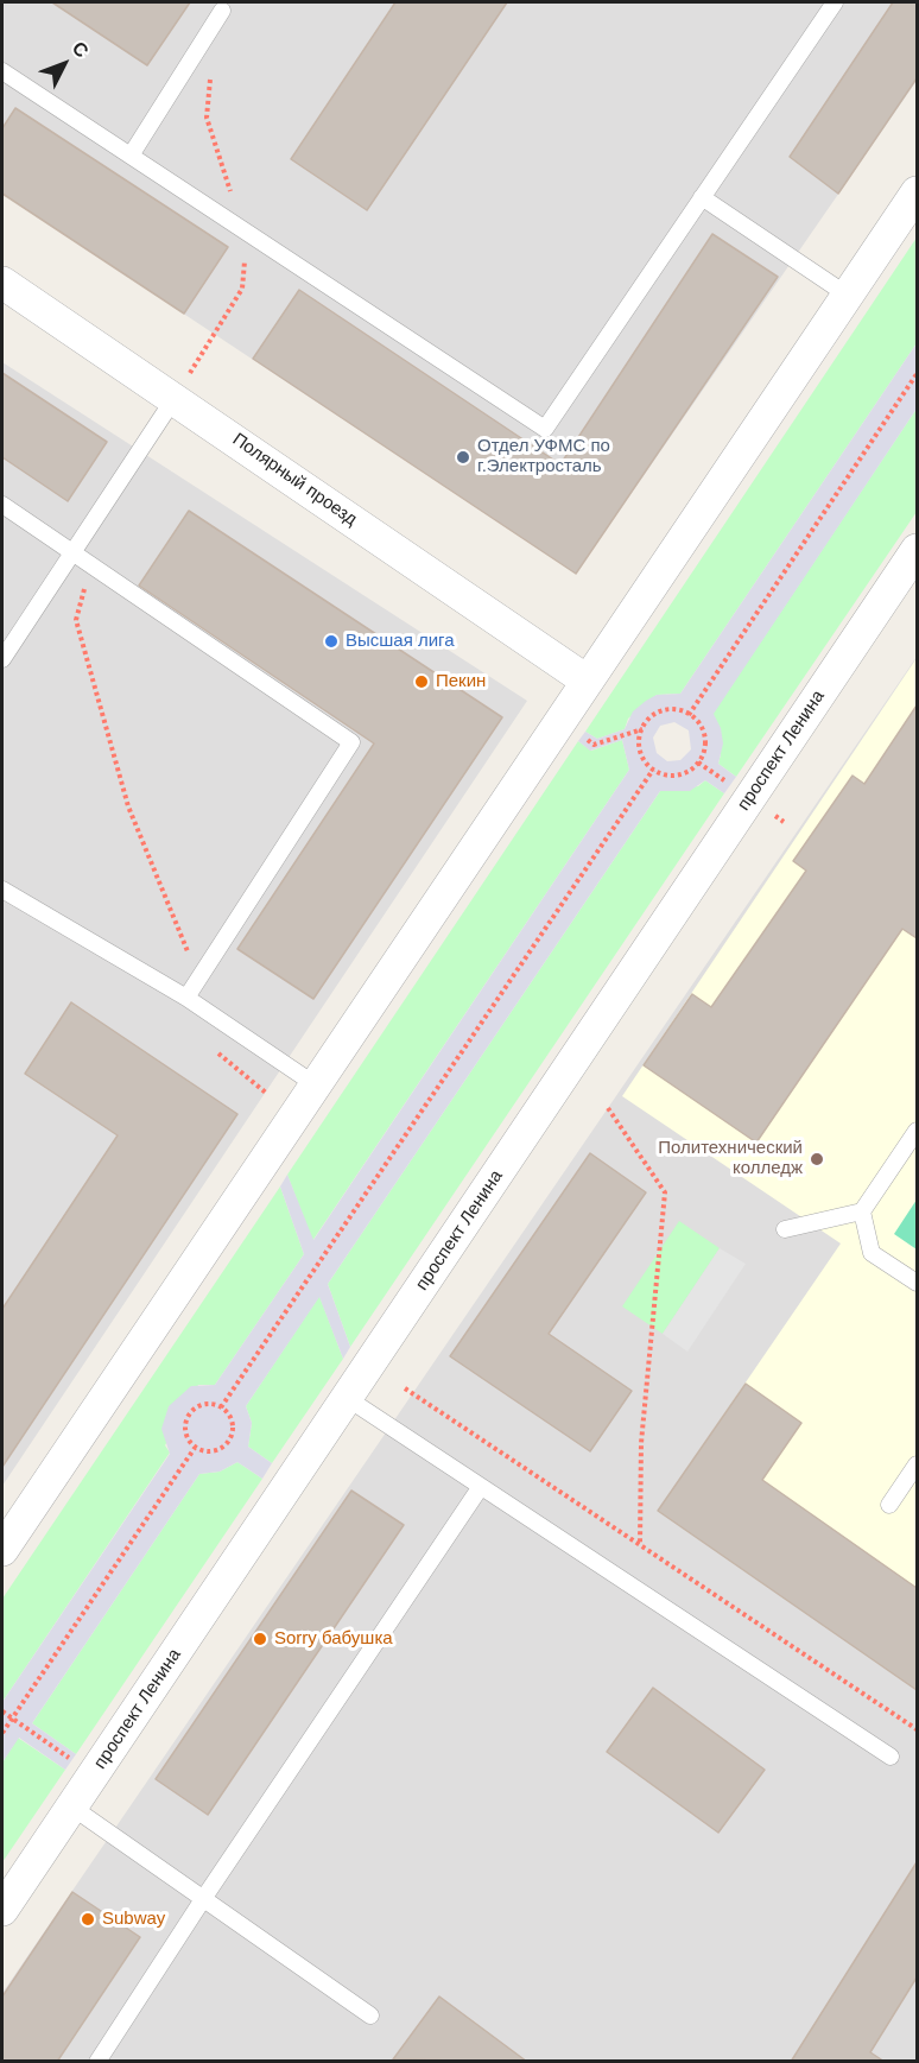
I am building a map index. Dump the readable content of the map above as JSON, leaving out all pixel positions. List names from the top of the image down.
{
  "streets": {
    "street": ["Полярный проезд", "проспект Ленина"]
  },
  "places": [
    "Отдел УФМС по г.Электросталь",
    "Высшая лига",
    "Пекин",
    "Политехнический колледж",
    "Sorry бабушка",
    "Subway"
  ],
  "north": "top right"
}
